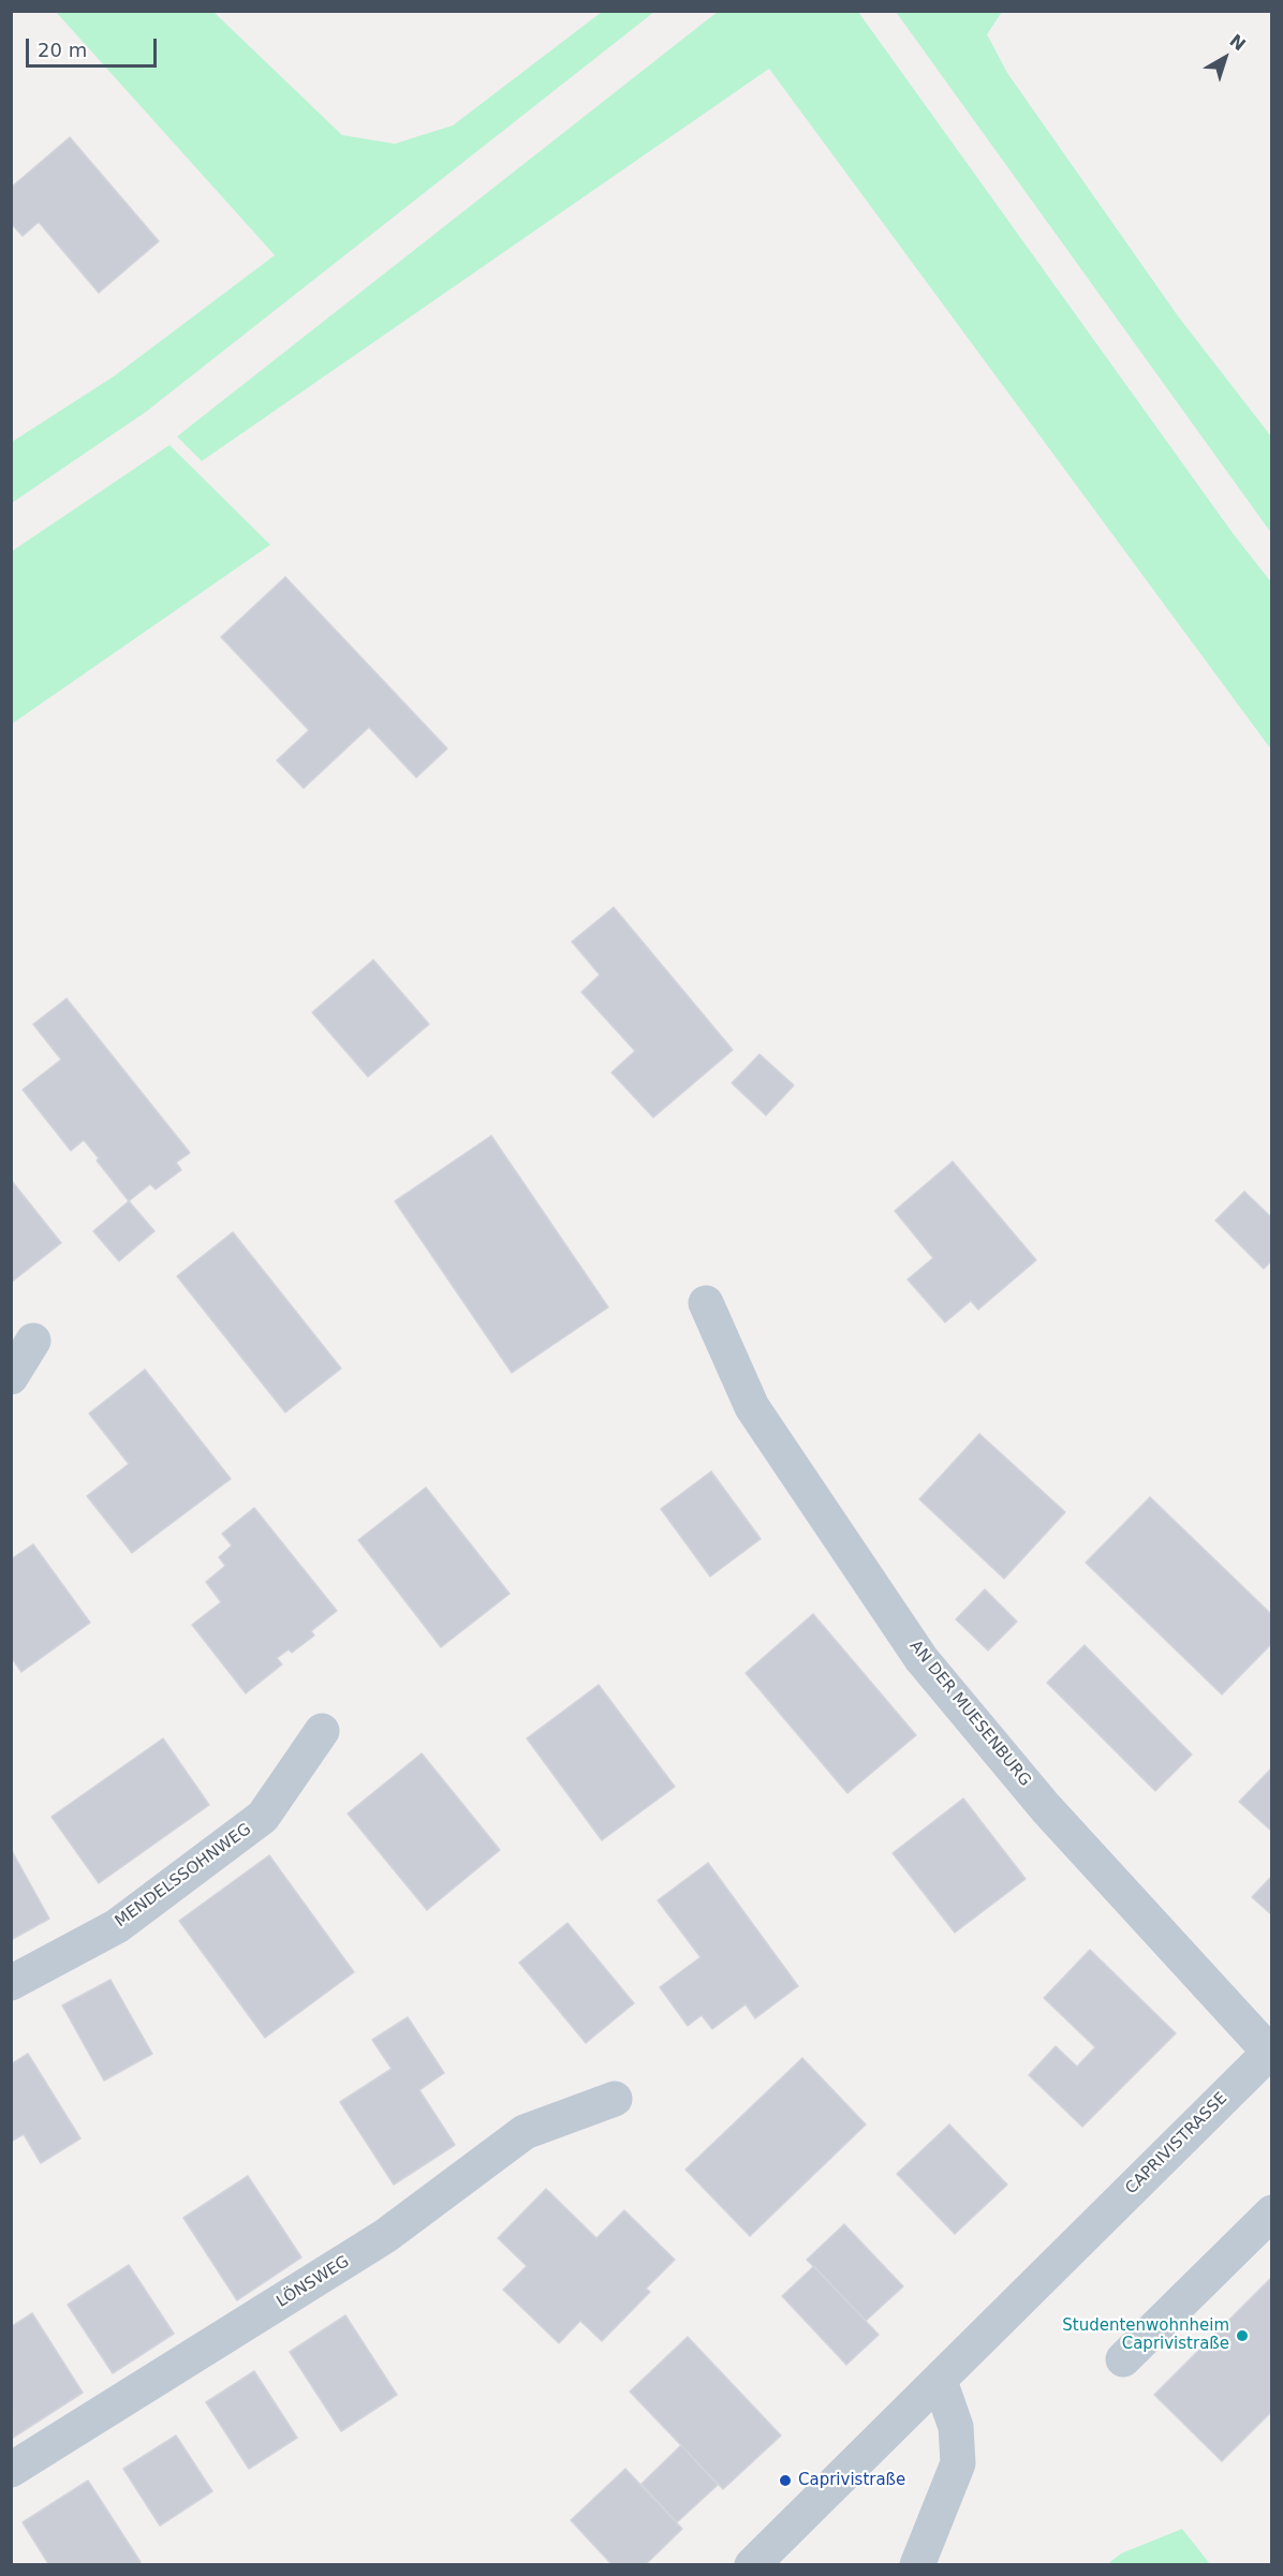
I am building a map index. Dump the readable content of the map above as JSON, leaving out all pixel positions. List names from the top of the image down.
{
  "streets": {
    "street": [
      "AN DER MUESENBURG",
      "MENDELSSOHNWEG",
      "CAPRIVISTRASSE",
      "LÖNSWEG"
    ]
  },
  "crossings": [
    ["AN DER MUESENBURG", "CAPRIVISTRASSE"]
  ],
  "places": ["Studentenwohnheim Caprivistraße", "Caprivistraße"],
  "scale_bar": "20 m",
  "north": "top right"
}
